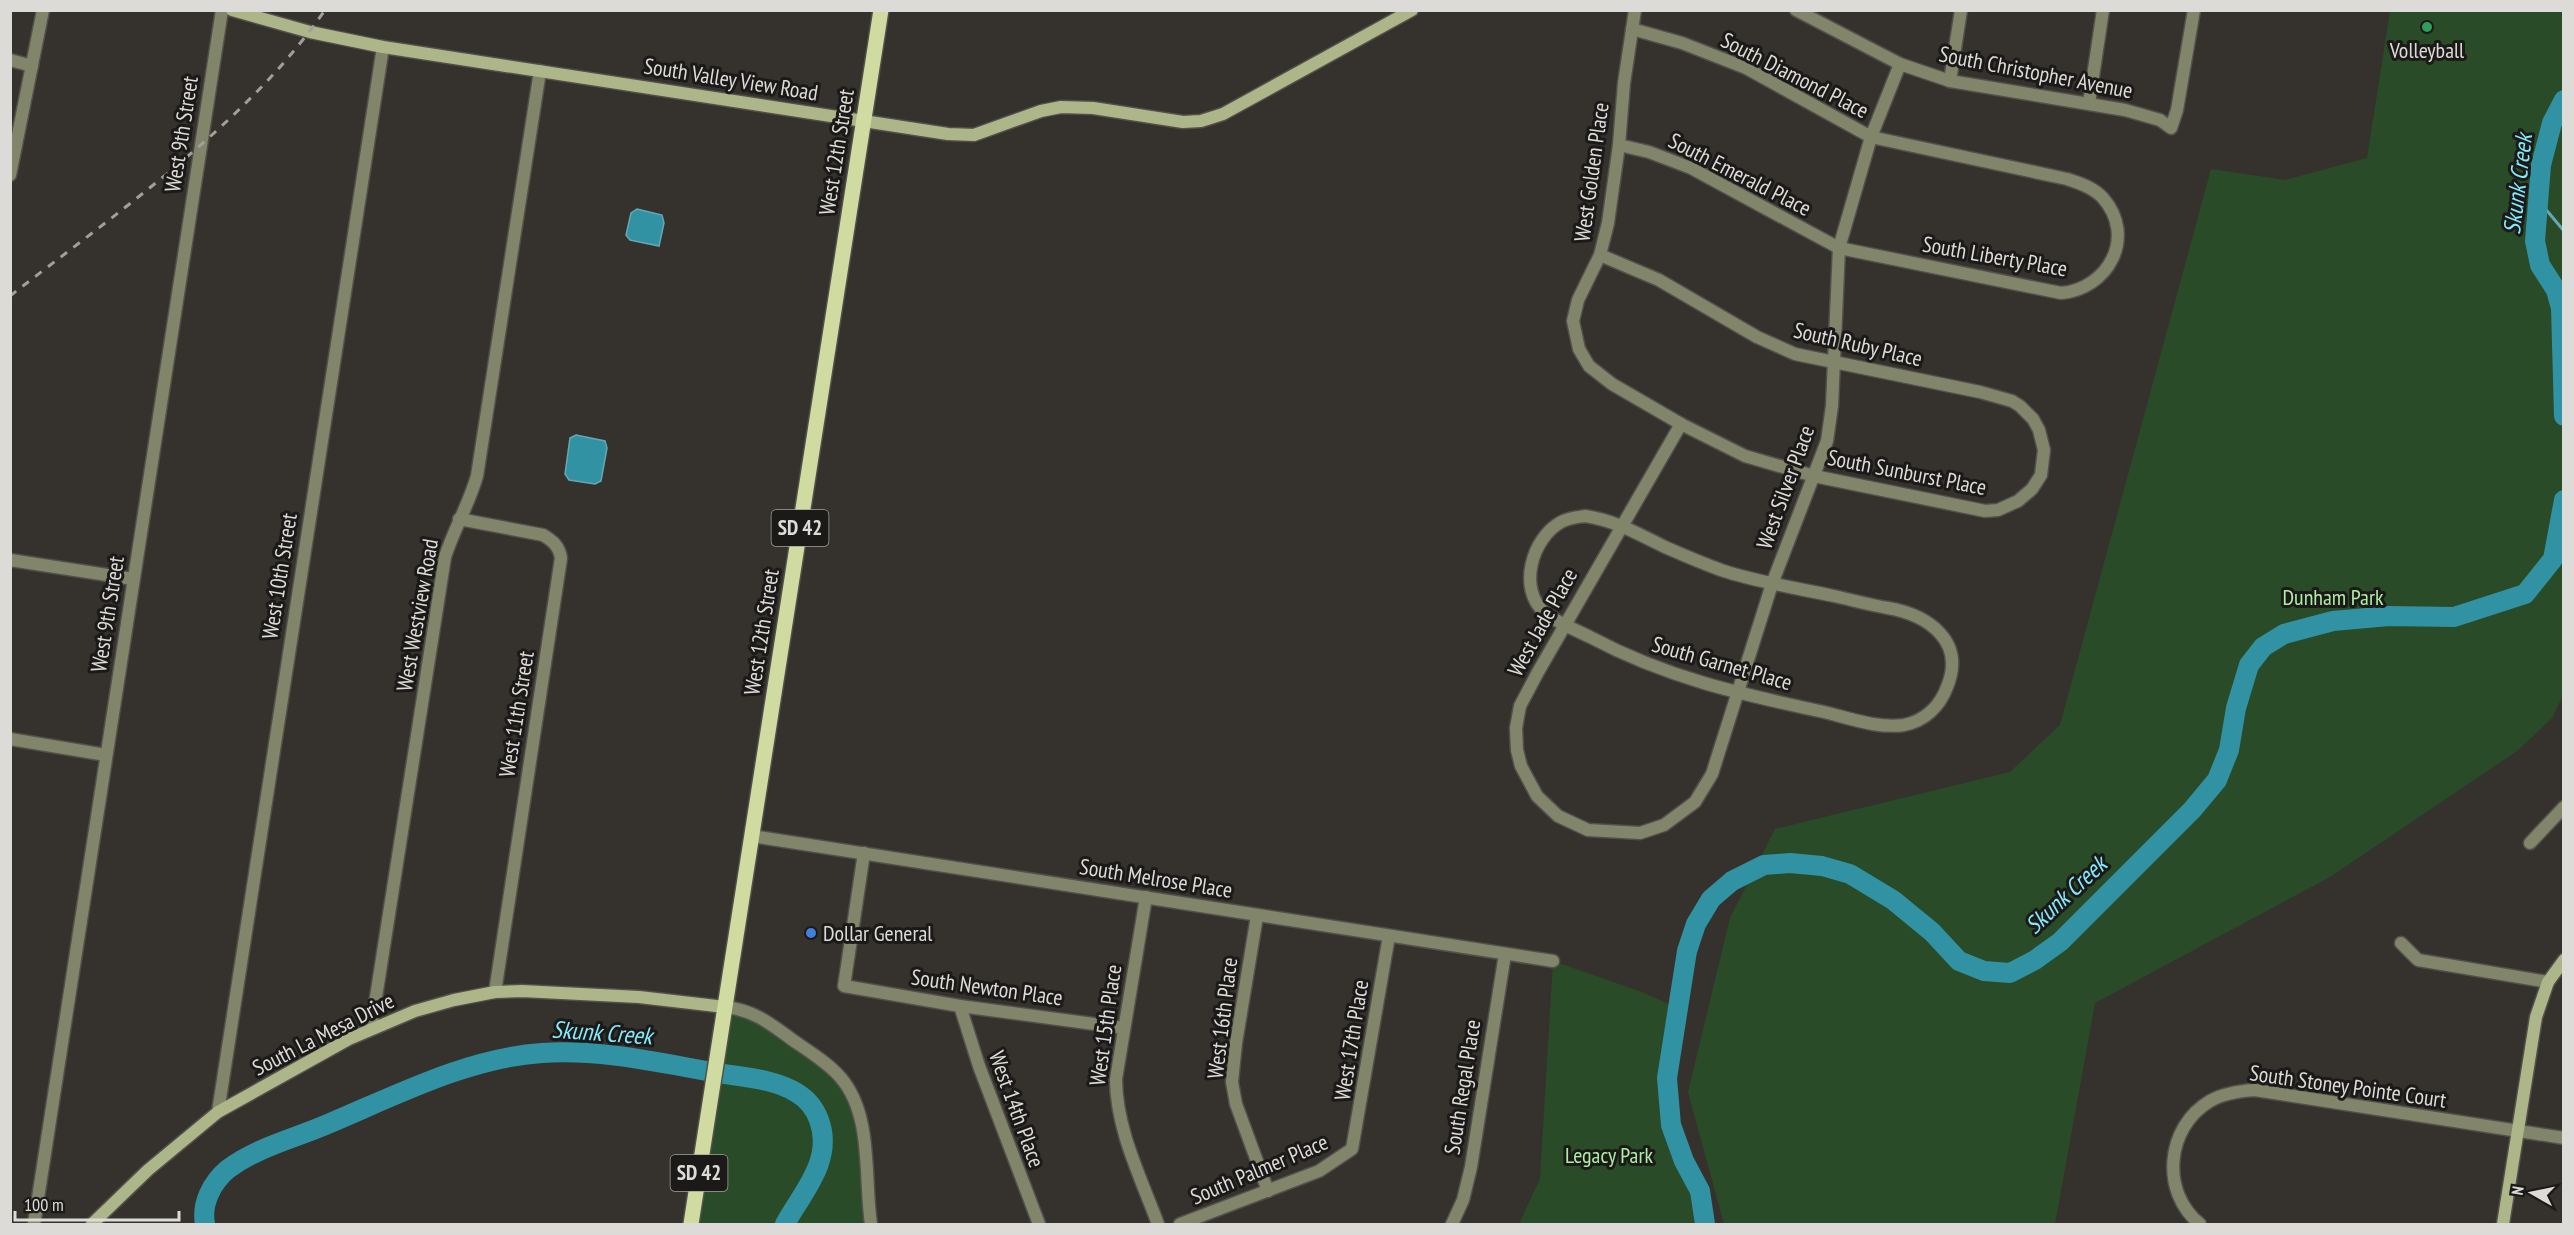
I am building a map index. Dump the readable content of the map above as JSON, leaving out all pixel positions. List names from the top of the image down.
{
  "streets": {
    "main road": ["West 12th Street", "SD 42"],
    "street": [
      "South Christopher Avenue",
      "South Diamond Place",
      "South Valley View Road",
      "West 9th Street",
      "West Golden Place",
      "South Emerald Place",
      "South Liberty Place",
      "South Ruby Place",
      "South Sunburst Place",
      "West Silver Place",
      "West 10th Street",
      "West Westview Road",
      "West Jade Place",
      "South Garnet Place",
      "West 11th Street",
      "South Melrose Place",
      "South Newton Place",
      "West 16th Place",
      "West 15th Place",
      "South La Mesa Drive",
      "West 17th Place",
      "South Stoney Pointe Court",
      "South Regal Place",
      "West 14th Place",
      "South Palmer Place"
    ]
  },
  "crossings": [
    ["South Christopher Avenue", "West Silver Place"],
    ["South Diamond Place", "West Golden Place"],
    ["South Diamond Place", "South Liberty Place"],
    ["South Diamond Place", "West Silver Place"],
    ["South Valley View Road", "West 12th Street"],
    ["South Valley View Road", "West 10th Street"],
    ["South Valley View Road", "West Westview Road"],
    ["West 12th Street", "South Melrose Place"],
    ["West 12th Street", "South La Mesa Drive"],
    ["West Golden Place", "South Emerald Place"],
    ["West Golden Place", "South Ruby Place"],
    ["West Golden Place", "South Sunburst Place"],
    ["South Emerald Place", "South Liberty Place"],
    ["South Emerald Place", "West Silver Place"],
    ["South Liberty Place", "West Silver Place"],
    ["South Ruby Place", "South Sunburst Place"],
    ["South Ruby Place", "West Silver Place"],
    ["South Sunburst Place", "West Silver Place"],
    ["South Sunburst Place", "West Jade Place"],
    ["West Silver Place", "West Jade Place"],
    ["West Silver Place", "South Garnet Place"],
    ["West 10th Street", "South La Mesa Drive"],
    ["West Westview Road", "West 11th Street"],
    ["West Westview Road", "South La Mesa Drive"],
    ["West Jade Place", "South Garnet Place"],
    ["West 11th Street", "South La Mesa Drive"],
    ["South Melrose Place", "South Newton Place"],
    ["South Melrose Place", "West 16th Place"],
    ["South Melrose Place", "West 15th Place"],
    ["South Melrose Place", "West 17th Place"],
    ["South Melrose Place", "South Regal Place"],
    ["South Newton Place", "West 15th Place"],
    ["South Newton Place", "West 14th Place"],
    ["West 16th Place", "South Palmer Place"],
    ["West 17th Place", "South Palmer Place"]
  ],
  "water": ["Skunk Creek"],
  "parks": ["Dunham Park", "Legacy Park"],
  "places": ["Volleyball", "Dollar General"],
  "scale_bar": "100 m",
  "north": "left"
}
